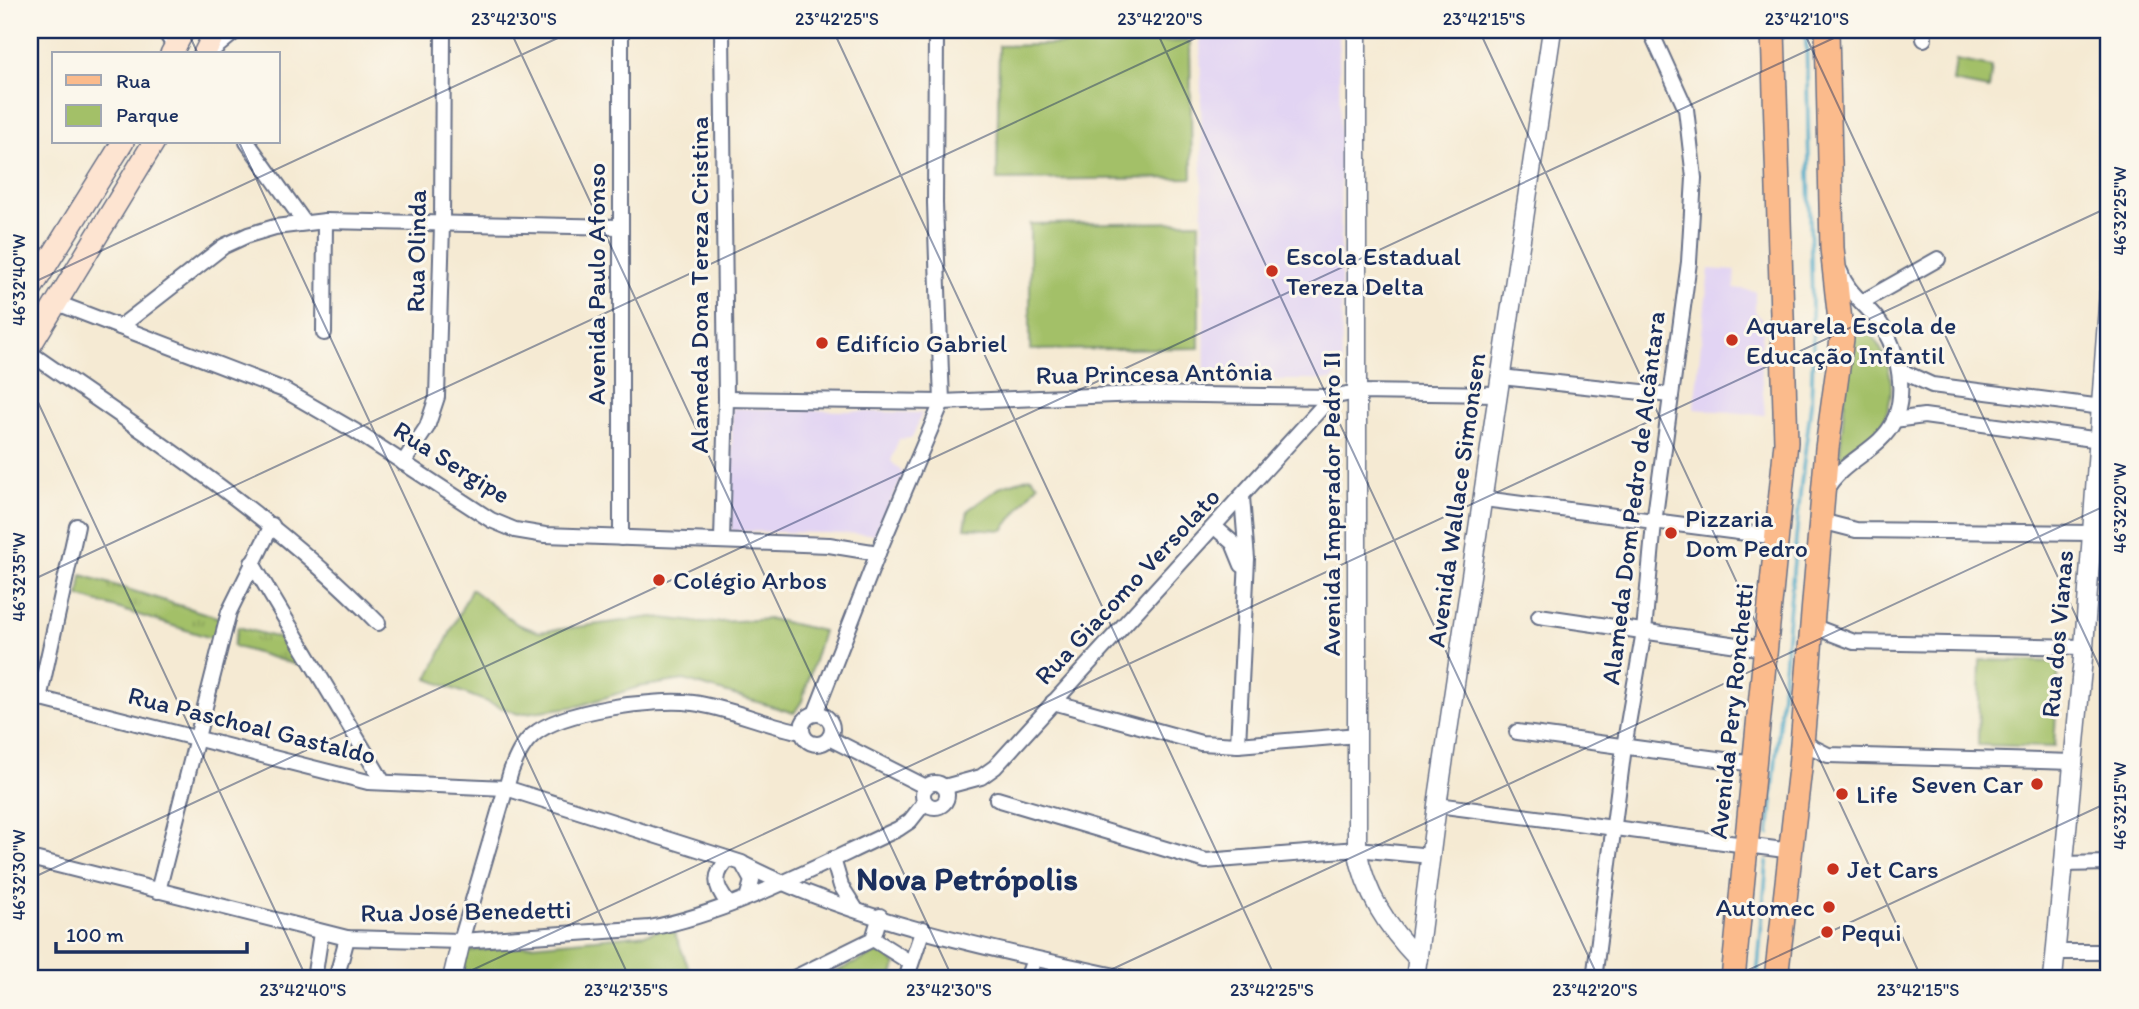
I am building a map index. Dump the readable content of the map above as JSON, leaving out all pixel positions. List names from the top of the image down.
{
  "streets": {
    "main road": ["Avenida Pery Ronchetti"],
    "street": [
      "Rua Olinda",
      "Avenida Paulo Afonso",
      "Alameda Dona Tereza Cristina",
      "Rua Princesa Antônia",
      "Rua Sergipe",
      "Alameda Dom Pedro de Alcântara",
      "Avenida Wallace Simonsen",
      "Avenida Imperador Pedro II",
      "Rua Giacomo Versolato",
      "Rua dos Vianas",
      "Rua Paschoal Gastaldo",
      "Rua José Benedetti"
    ]
  },
  "crossings": [
    ["Rua Olinda", "Rua Sergipe"],
    ["Avenida Paulo Afonso", "Rua Sergipe"],
    ["Alameda Dona Tereza Cristina", "Rua Princesa Antônia"],
    ["Alameda Dona Tereza Cristina", "Rua Sergipe"],
    ["Rua Princesa Antônia", "Alameda Dom Pedro de Alcântara"],
    ["Rua Princesa Antônia", "Avenida Wallace Simonsen"],
    ["Rua Princesa Antônia", "Avenida Imperador Pedro II"],
    ["Rua Princesa Antônia", "Rua Giacomo Versolato"],
    ["Avenida Wallace Simonsen", "Avenida Imperador Pedro II"],
    ["Rua Paschoal Gastaldo", "Rua José Benedetti"]
  ],
  "districts": ["Nova Petrópolis"],
  "places": [
    "Escola Estadual Tereza Delta",
    "Aquarela Escola de Educação Infantil",
    "Edifício Gabriel",
    "Pizzaria Dom Pedro",
    "Colégio Arbos",
    "Seven Car",
    "Life",
    "Jet Cars",
    "Automec",
    "Pequi"
  ],
  "legend": ["Rua", "Parque"],
  "scale_bar": "100 m",
  "coordinates": [
    "23°42'30\"S",
    "23°42'25\"S",
    "23°42'20\"S",
    "23°42'15\"S",
    "23°42'10\"S",
    "46°32'25\"W",
    "46°32'40\"W",
    "46°32'20\"W",
    "46°32'35\"W",
    "46°32'15\"W",
    "46°32'30\"W",
    "23°42'40\"S",
    "23°42'35\"S"
  ]
}
